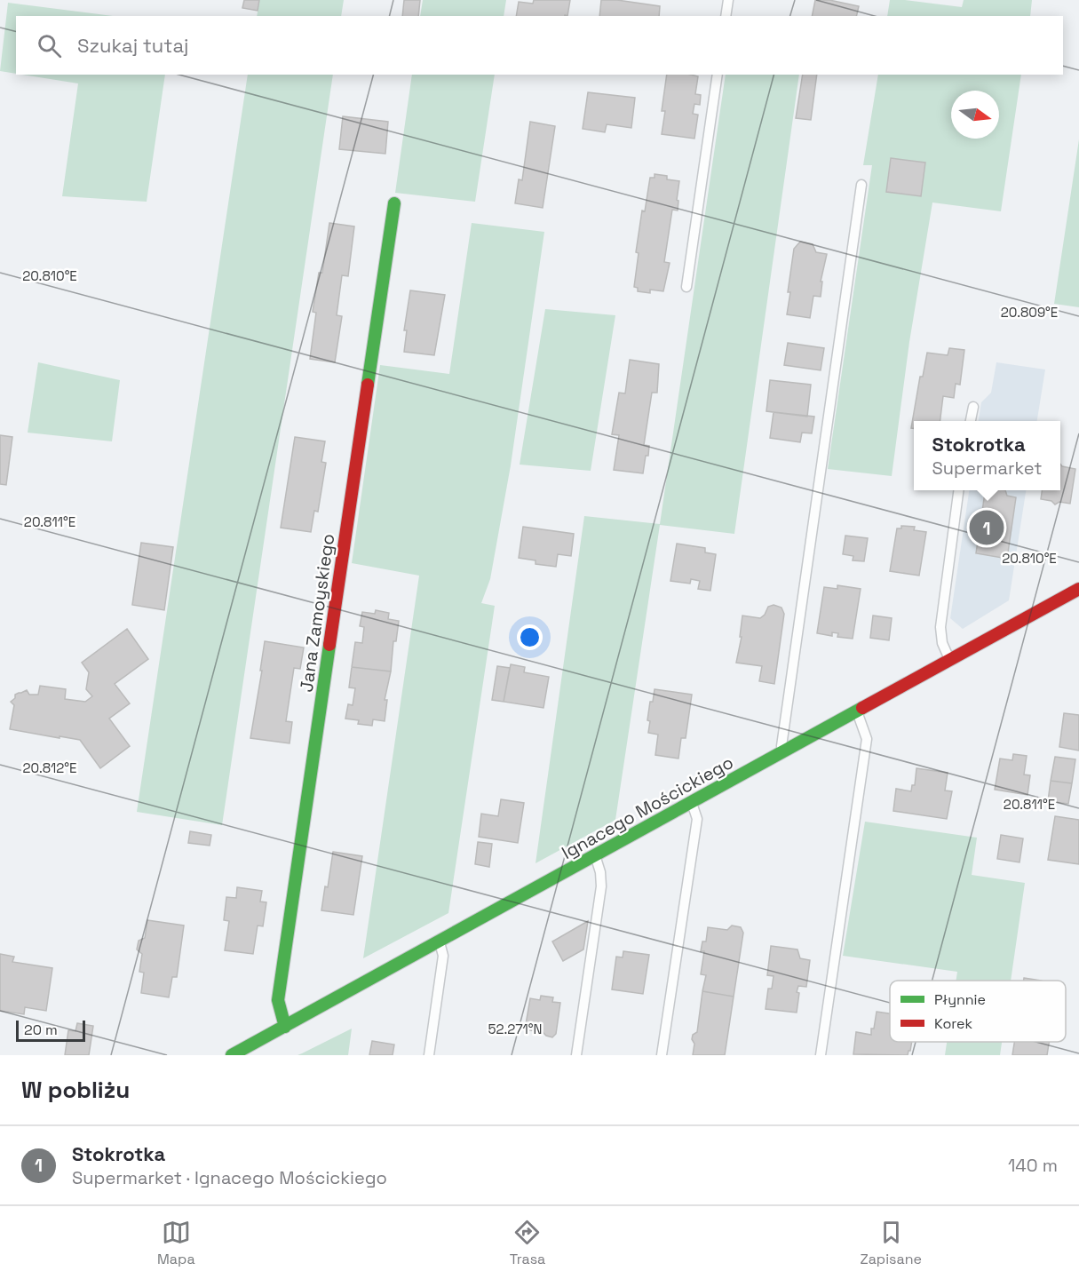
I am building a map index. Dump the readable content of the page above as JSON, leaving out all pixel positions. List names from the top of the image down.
{
  "streets": {
    "street": ["Jana Zamoyskiego", "Ignacego Mościckiego"]
  },
  "crossings": [
    ["Jana Zamoyskiego", "Ignacego Mościckiego"]
  ],
  "legend": ["Płynnie", "Korek"],
  "scale_bar": "20 m",
  "north": "right",
  "page": {
    "search": "Szukaj tutaj",
    "popup": ["Stokrotka", "Supermarket"],
    "pins": "1",
    "scale": "20 m",
    "heading": "W pobliżu",
    "list": [
      {
        "mark": "1",
        "name": "Stokrotka",
        "note": "Supermarket · Ignacego Mościckiego",
        "value": "140 m"
      }
    ],
    "nav": ["Mapa", "Trasa", "Zapisane"]
  },
  "coordinates": [
    "20.810°E",
    "20.809°E",
    "20.811°E",
    "20.812°E",
    "52.271°N"
  ]
}
